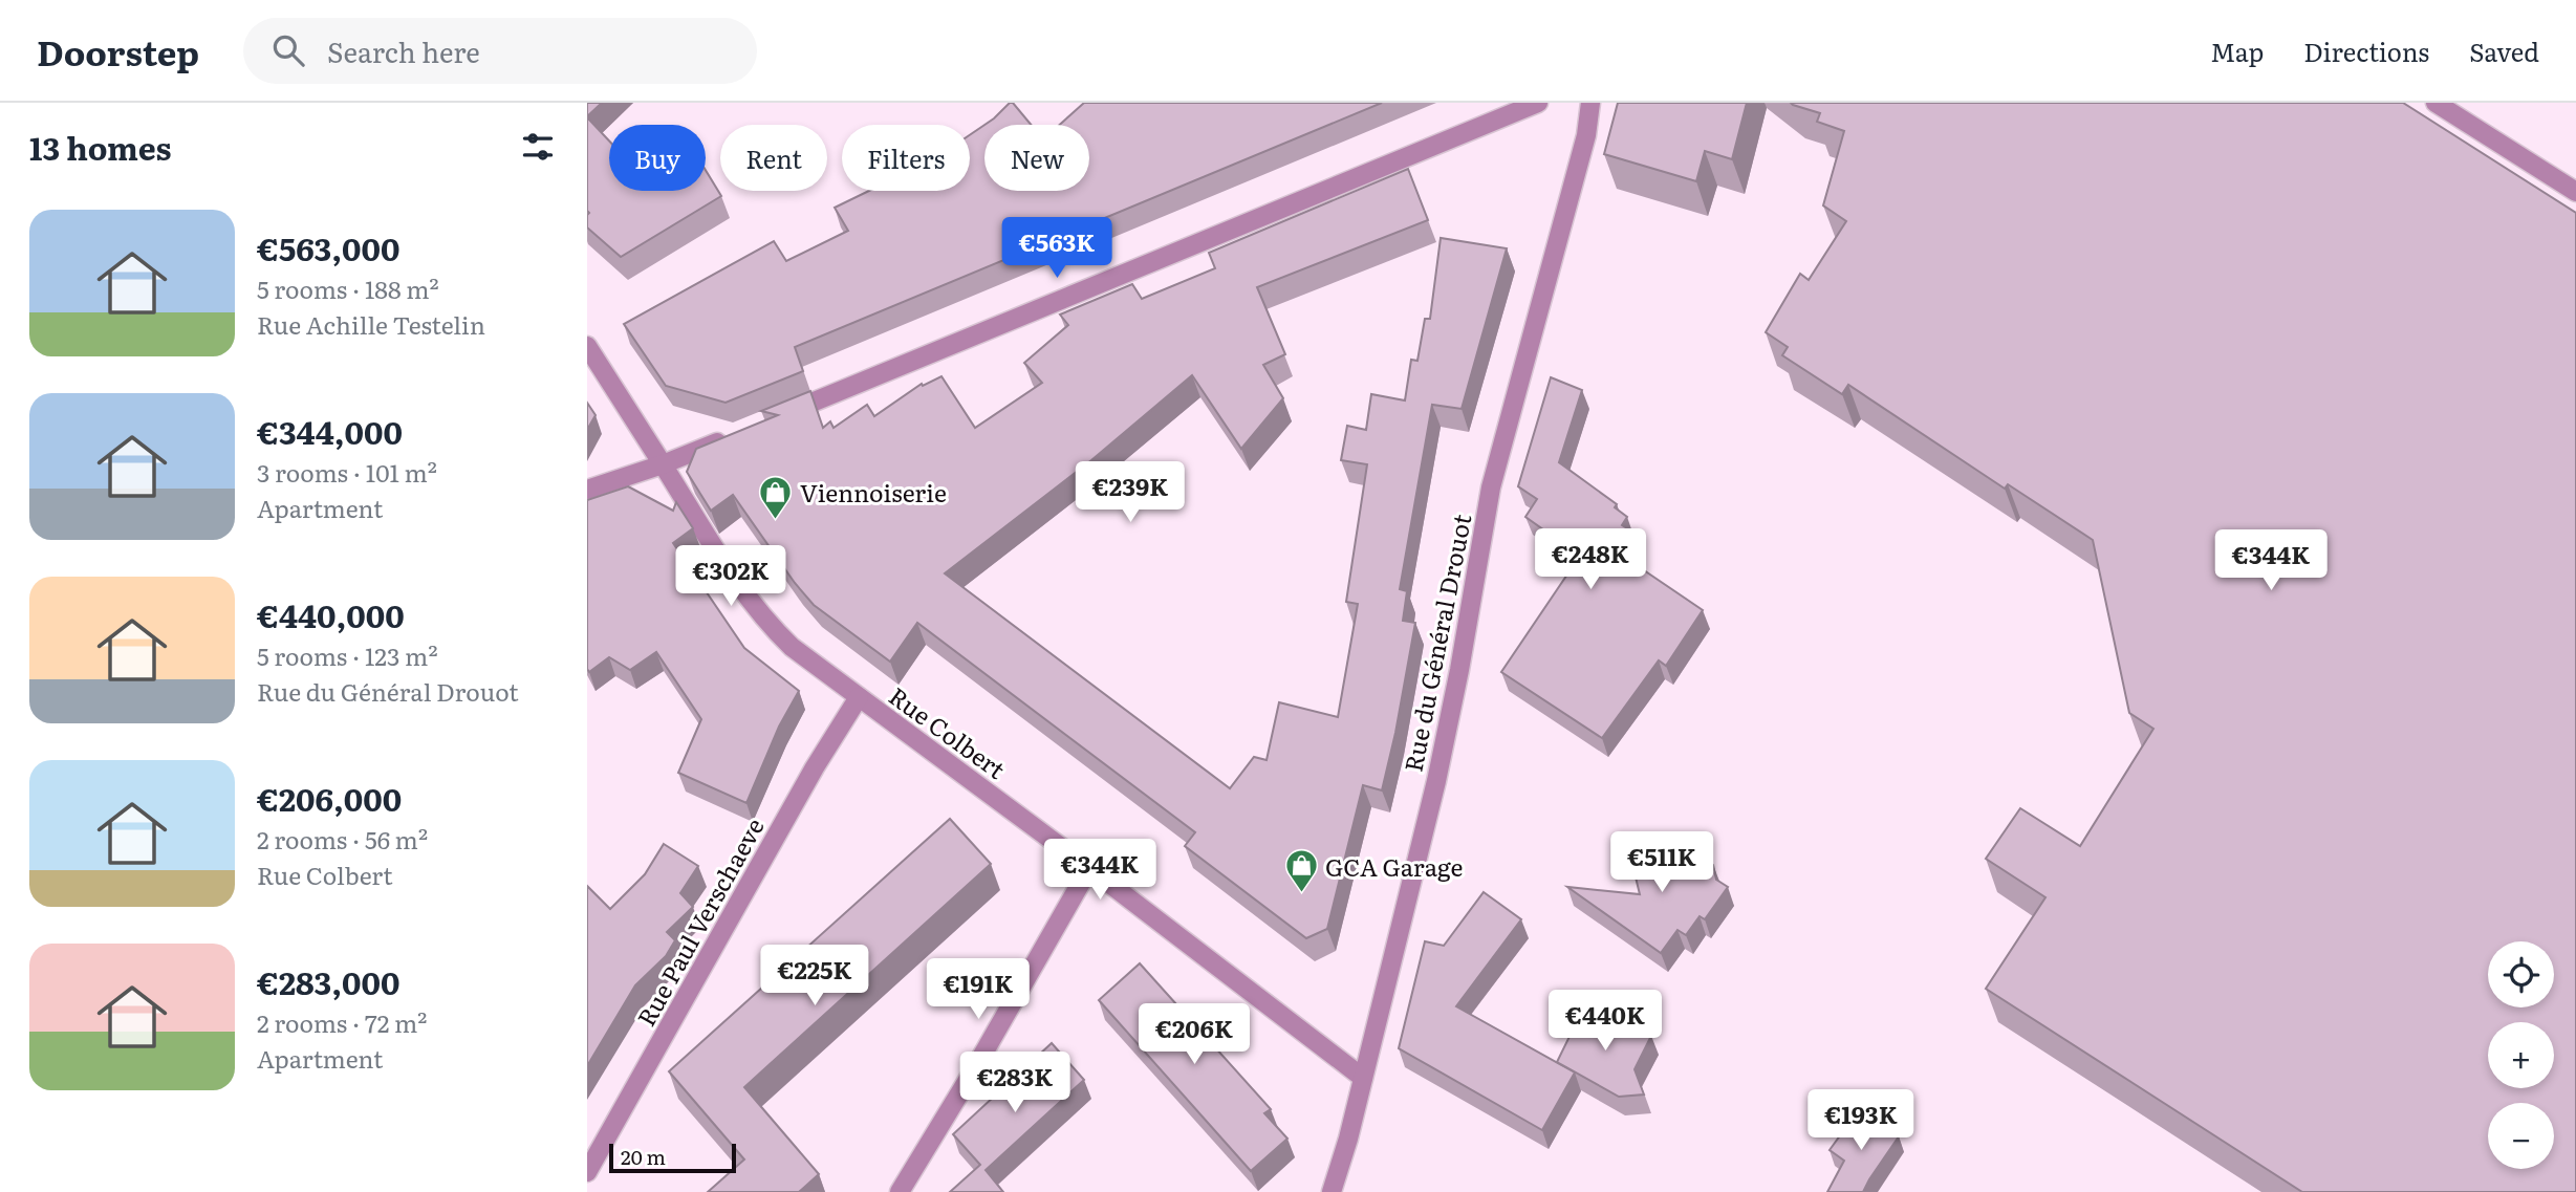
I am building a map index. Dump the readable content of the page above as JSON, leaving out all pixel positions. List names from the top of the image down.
{
  "streets": {
    "street": ["Rue du Général Drouot", "Rue Colbert", "Rue Paul Verschaeve"]
  },
  "crossings": [
    ["Rue du Général Drouot", "Rue Colbert"],
    ["Rue Colbert", "Rue Paul Verschaeve"]
  ],
  "places": {
    "shop": ["Viennoiserie", "GCA Garage"]
  },
  "scale_bar": "20 m",
  "page": {
    "header": "Doorstep",
    "search": "Search here",
    "nav": ["Map", "Directions", "Saved"],
    "heading": "13 homes",
    "chip": [
      "Buy",
      "Rent",
      "Filters",
      "New"
    ],
    "list": [
      {
        "name": "€563,000",
        "note": "5 rooms · 188 m² · Rue Achille Testelin"
      },
      {
        "name": "€344,000",
        "note": "3 rooms · 101 m² · Apartment"
      },
      {
        "name": "€440,000",
        "note": "5 rooms · 123 m² · Rue du Général Drouot"
      },
      {
        "name": "€206,000",
        "note": "2 rooms · 56 m² · Rue Colbert"
      },
      {
        "name": "€283,000",
        "note": "2 rooms · 72 m² · Apartment"
      }
    ],
    "price": [
      "€563K",
      "€239K",
      "€248K",
      "€344K",
      "€302K",
      "€511K",
      "€344K",
      "€225K",
      "€191K",
      "€440K",
      "€206K",
      "€283K",
      "€193K"
    ],
    "map_buttons": ["+", "−"],
    "scale": "20 m"
  }
}
